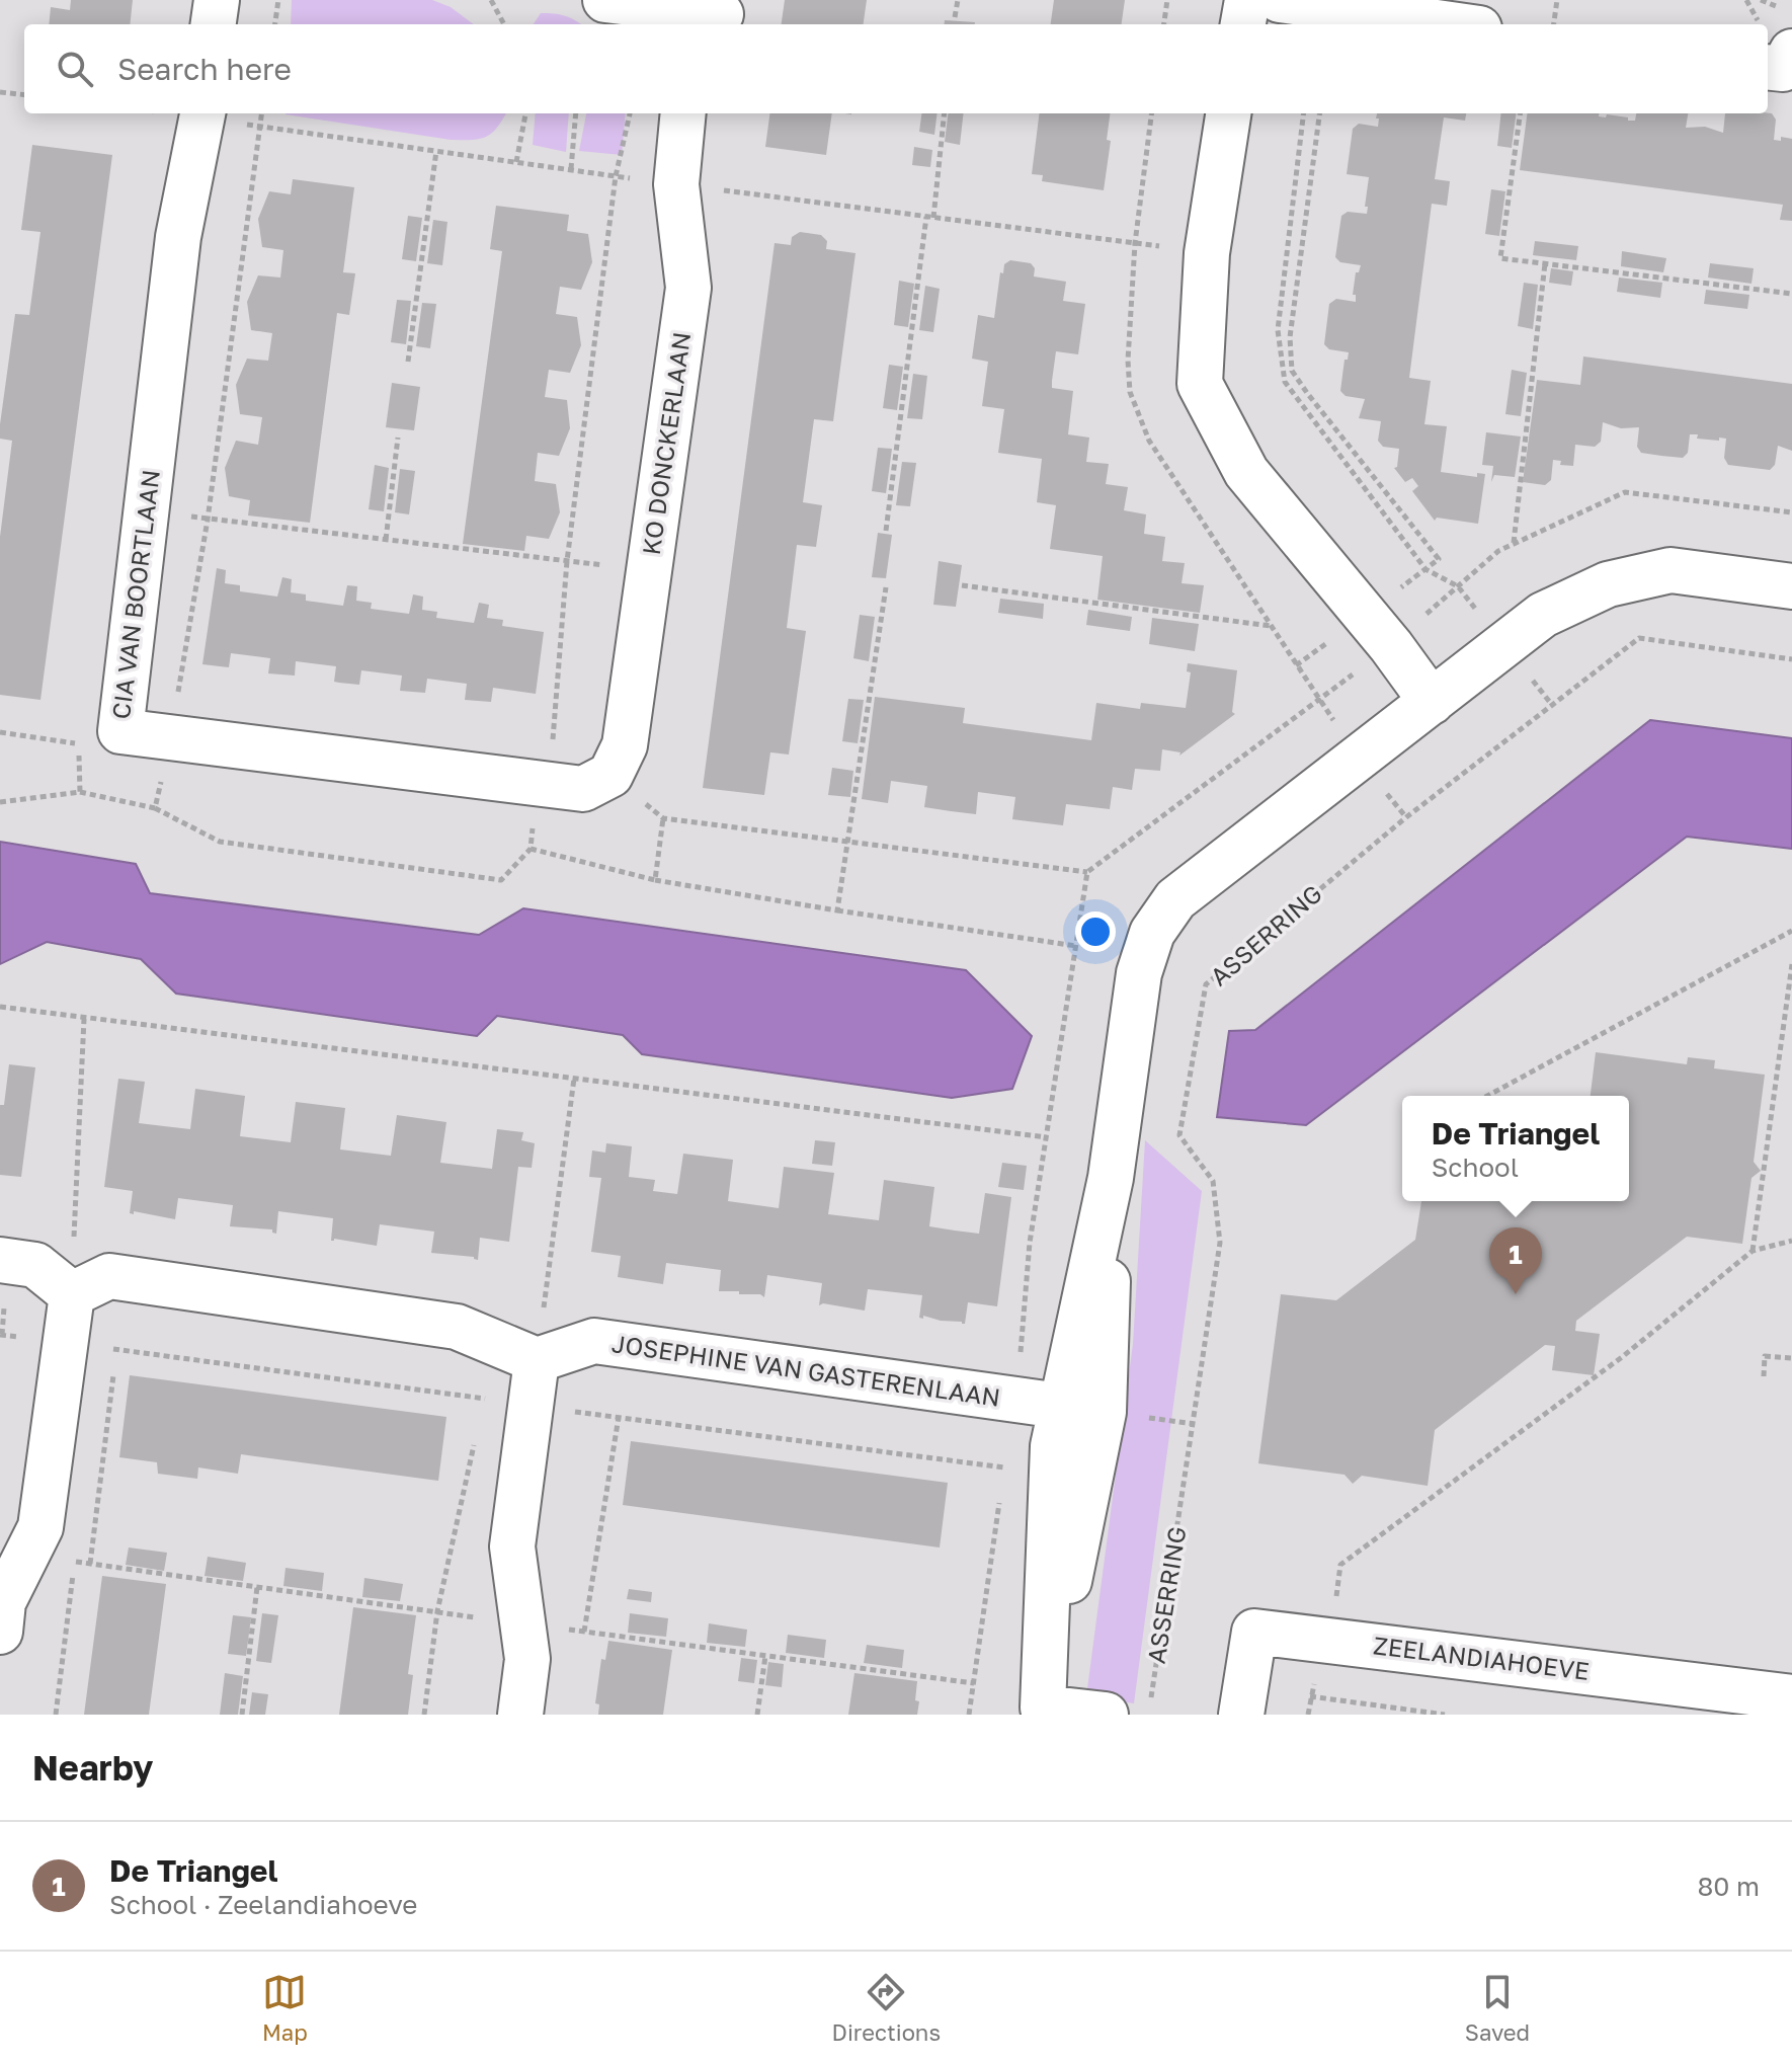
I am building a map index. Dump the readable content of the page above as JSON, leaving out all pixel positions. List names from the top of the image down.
{
  "streets": {
    "street": [
      "KO DONCKERLAAN",
      "CIA VAN BOORTLAAN",
      "JOSEPHINE VAN GASTERENLAAN",
      "ZEELANDIAHOEVE"
    ],
    "path": ["ASSERRING"]
  },
  "crossings": [
    ["KO DONCKERLAAN", "CIA VAN BOORTLAAN"]
  ],
  "page": {
    "search": "Search here",
    "popup": ["De Triangel", "School"],
    "pins": "1",
    "heading": "Nearby",
    "list": [
      {
        "mark": "1",
        "name": "De Triangel",
        "note": "School · Zeelandiahoeve",
        "value": "80 m"
      }
    ],
    "nav": ["Map", "Directions", "Saved"]
  }
}
